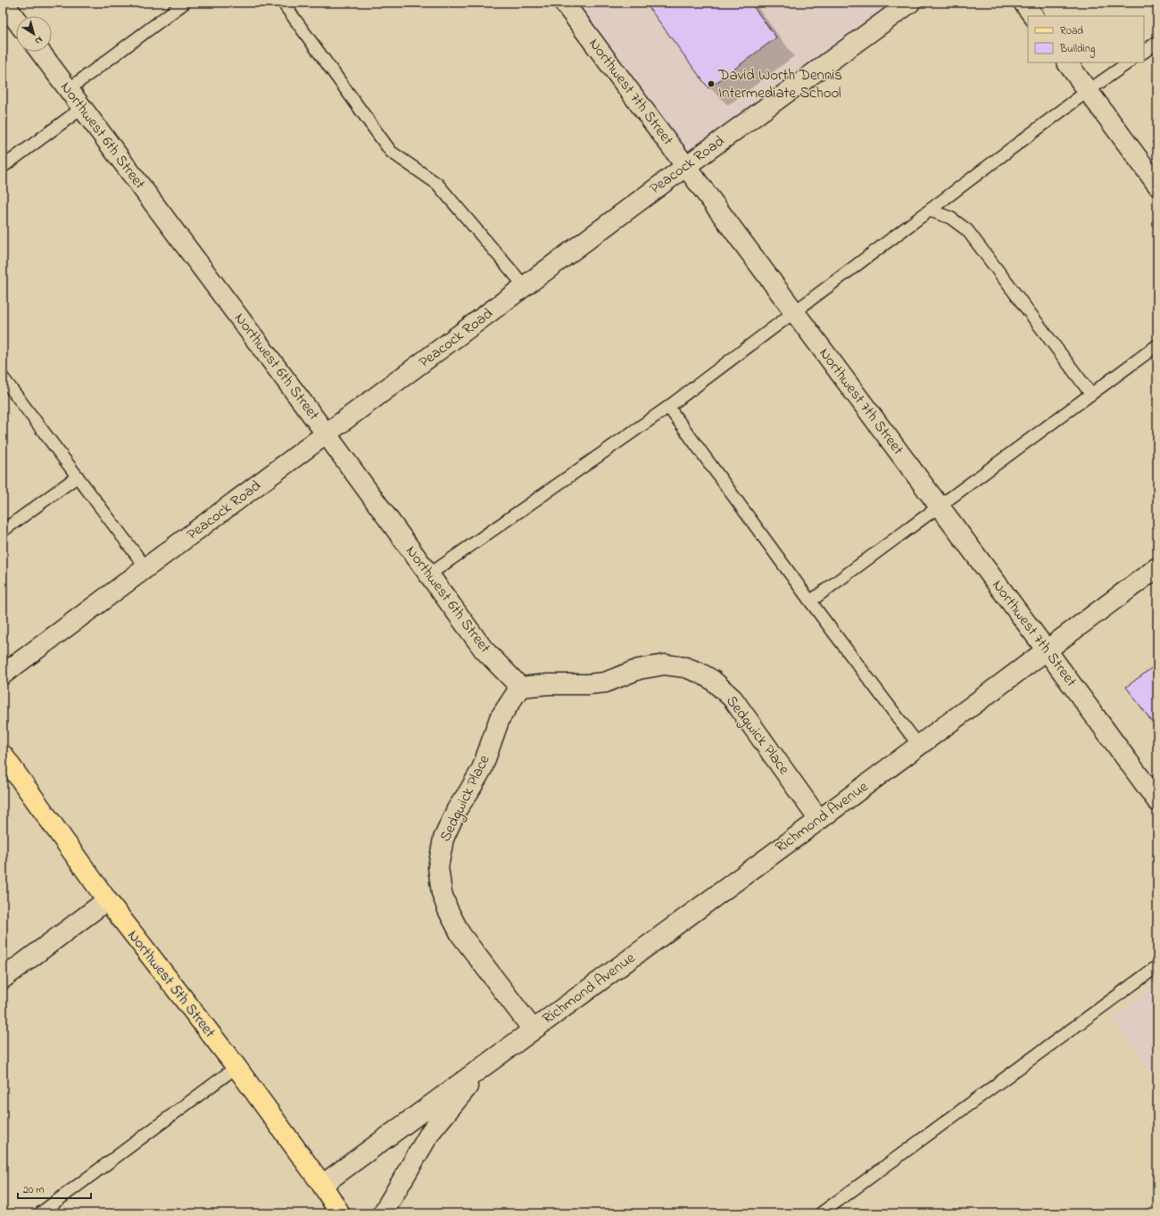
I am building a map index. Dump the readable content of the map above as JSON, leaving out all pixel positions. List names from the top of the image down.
{
  "streets": {
    "main road": ["Northwest 5th Street"],
    "street": [
      "Northwest 7th Street",
      "Northwest 6th Street",
      "Peacock Road",
      "Sedgwick Place",
      "Richmond Avenue"
    ]
  },
  "crossings": [
    ["Northwest 7th Street", "Peacock Road"],
    ["Northwest 7th Street", "Richmond Avenue"],
    ["Northwest 6th Street", "Peacock Road"],
    ["Northwest 6th Street", "Sedgwick Place"],
    ["Sedgwick Place", "Richmond Avenue"],
    ["Richmond Avenue", "Northwest 5th Street"]
  ],
  "places": ["David Worth Dennis Intermediate School"],
  "legend": ["Road", "Building"],
  "scale_bar": "20 m",
  "north": "bottom right"
}
